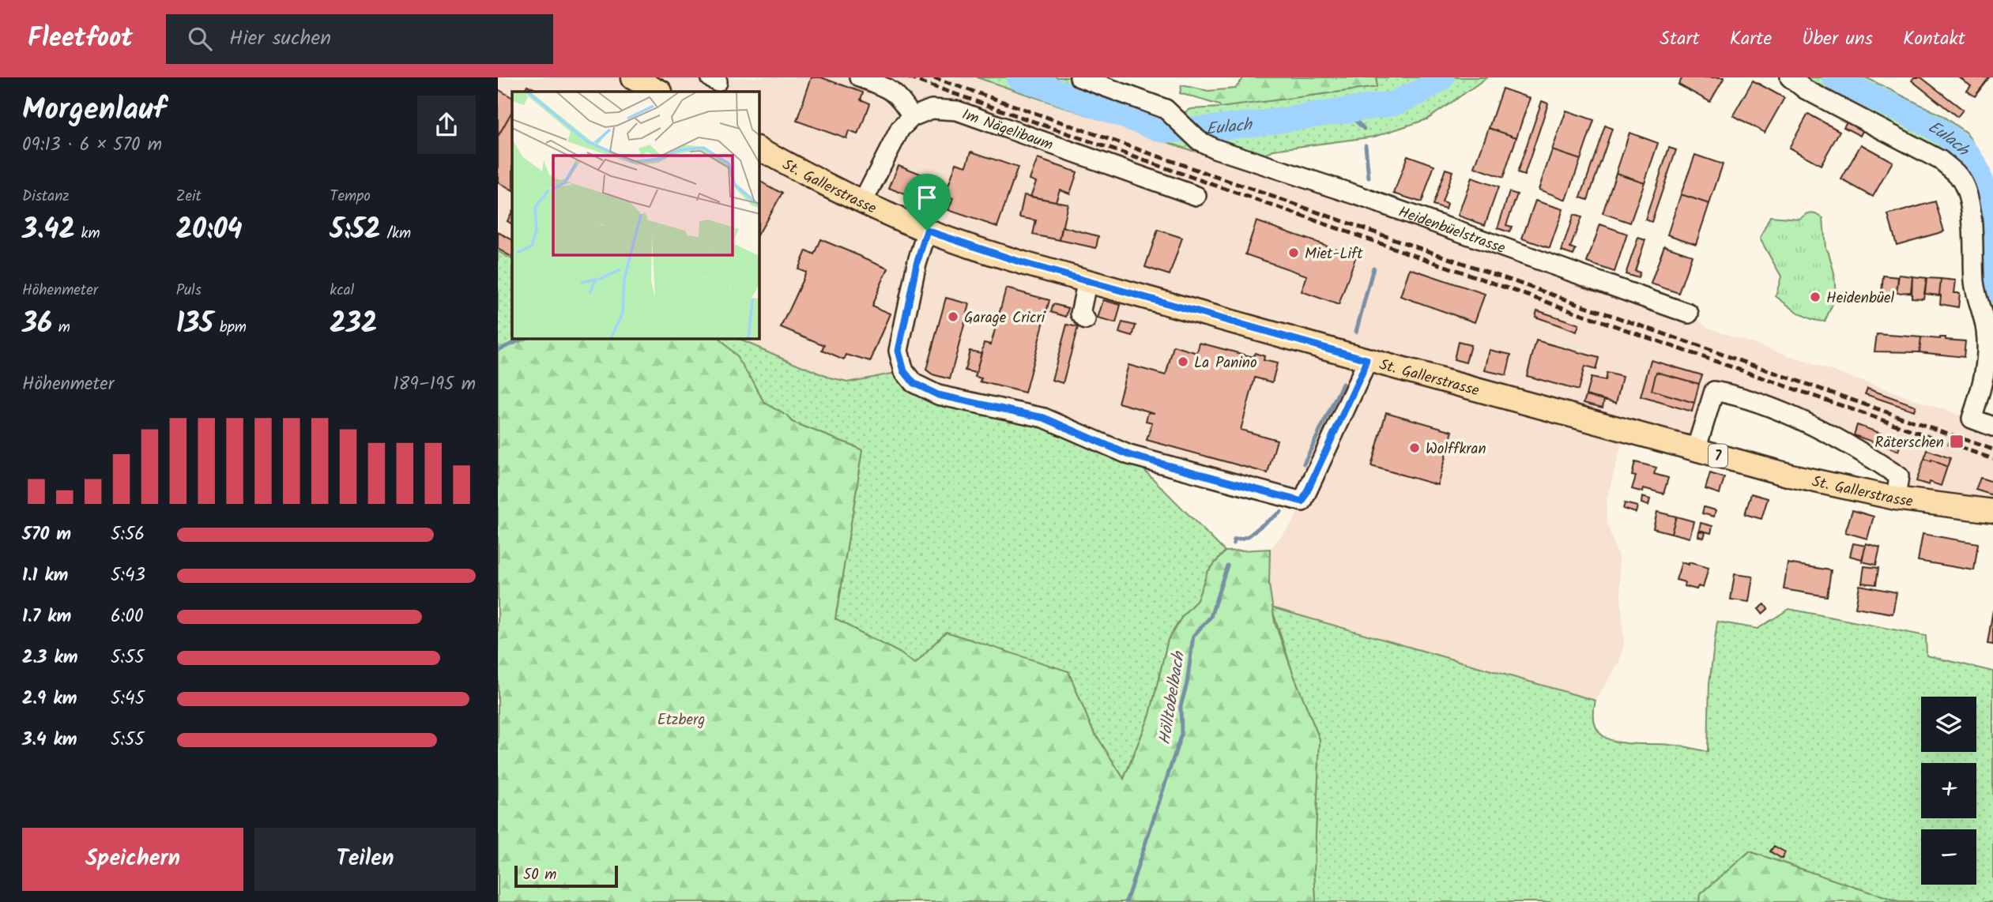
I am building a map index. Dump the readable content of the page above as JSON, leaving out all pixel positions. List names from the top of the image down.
{
  "streets": {
    "main road": ["St. Gallerstrasse", "7"],
    "street": ["Im Nägelibaum", "Heidenbüelstrasse"]
  },
  "water": ["Eulach", "Hölltobelbach"],
  "parks": ["Etzberg"],
  "places": {
    "other": [
      "Miet-Lift",
      "Heidenbüel",
      "Garage Cricri",
      "La Panino",
      "Wolffkran"
    ],
    "transit": ["Räterschen"]
  },
  "scale_bar": "50 m",
  "page": {
    "header": "Fleetfoot",
    "search": "Hier suchen",
    "nav": [
      "Start",
      "Karte",
      "Über uns",
      "Kontakt"
    ],
    "heading": ["Morgenlauf", "09:13 · 6 × 570 m"],
    "stats": [
      ["Distanz", "3.42 km"],
      ["Zeit", "20:04"],
      ["Tempo", "5:52 /km"],
      ["Höhenmeter", "36 m"],
      ["Puls", "135 bpm"],
      ["kcal", "232"]
    ],
    "chart": ["Höhenmeter", "189–195 m"],
    "list": [
      {
        "name": "570 m",
        "note": "5:56"
      },
      {
        "name": "1.1 km",
        "note": "5:43"
      },
      {
        "name": "1.7 km",
        "note": "6:00"
      },
      {
        "name": "2.3 km",
        "note": "5:55"
      },
      {
        "name": "2.9 km",
        "note": "5:45"
      },
      {
        "name": "3.4 km",
        "note": "5:55"
      }
    ],
    "map_buttons": ["+", "−"],
    "buttons": ["Speichern", "Teilen"],
    "scale": "50 m"
  }
}
